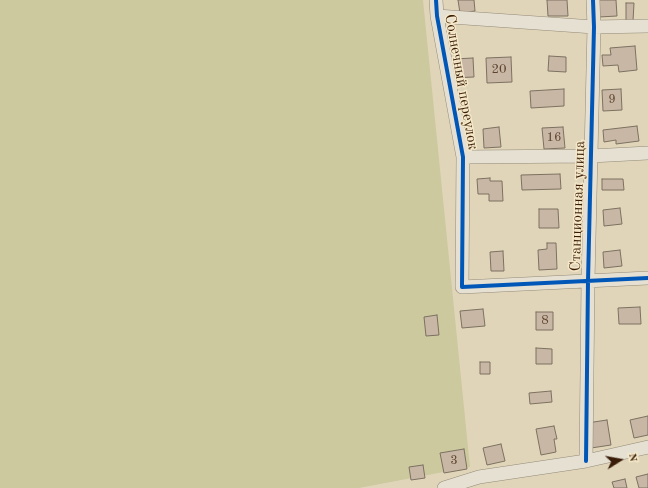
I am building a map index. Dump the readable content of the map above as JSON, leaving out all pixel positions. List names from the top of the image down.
{
  "streets": {
    "street": ["Солнечный переулок", "Станционная улица"]
  },
  "crossings": [
    ["Солнечный переулок", "Станционная улица"]
  ],
  "house_numbers": [
    "20",
    "9",
    "16",
    "8",
    "3"
  ],
  "north": "right"
}
